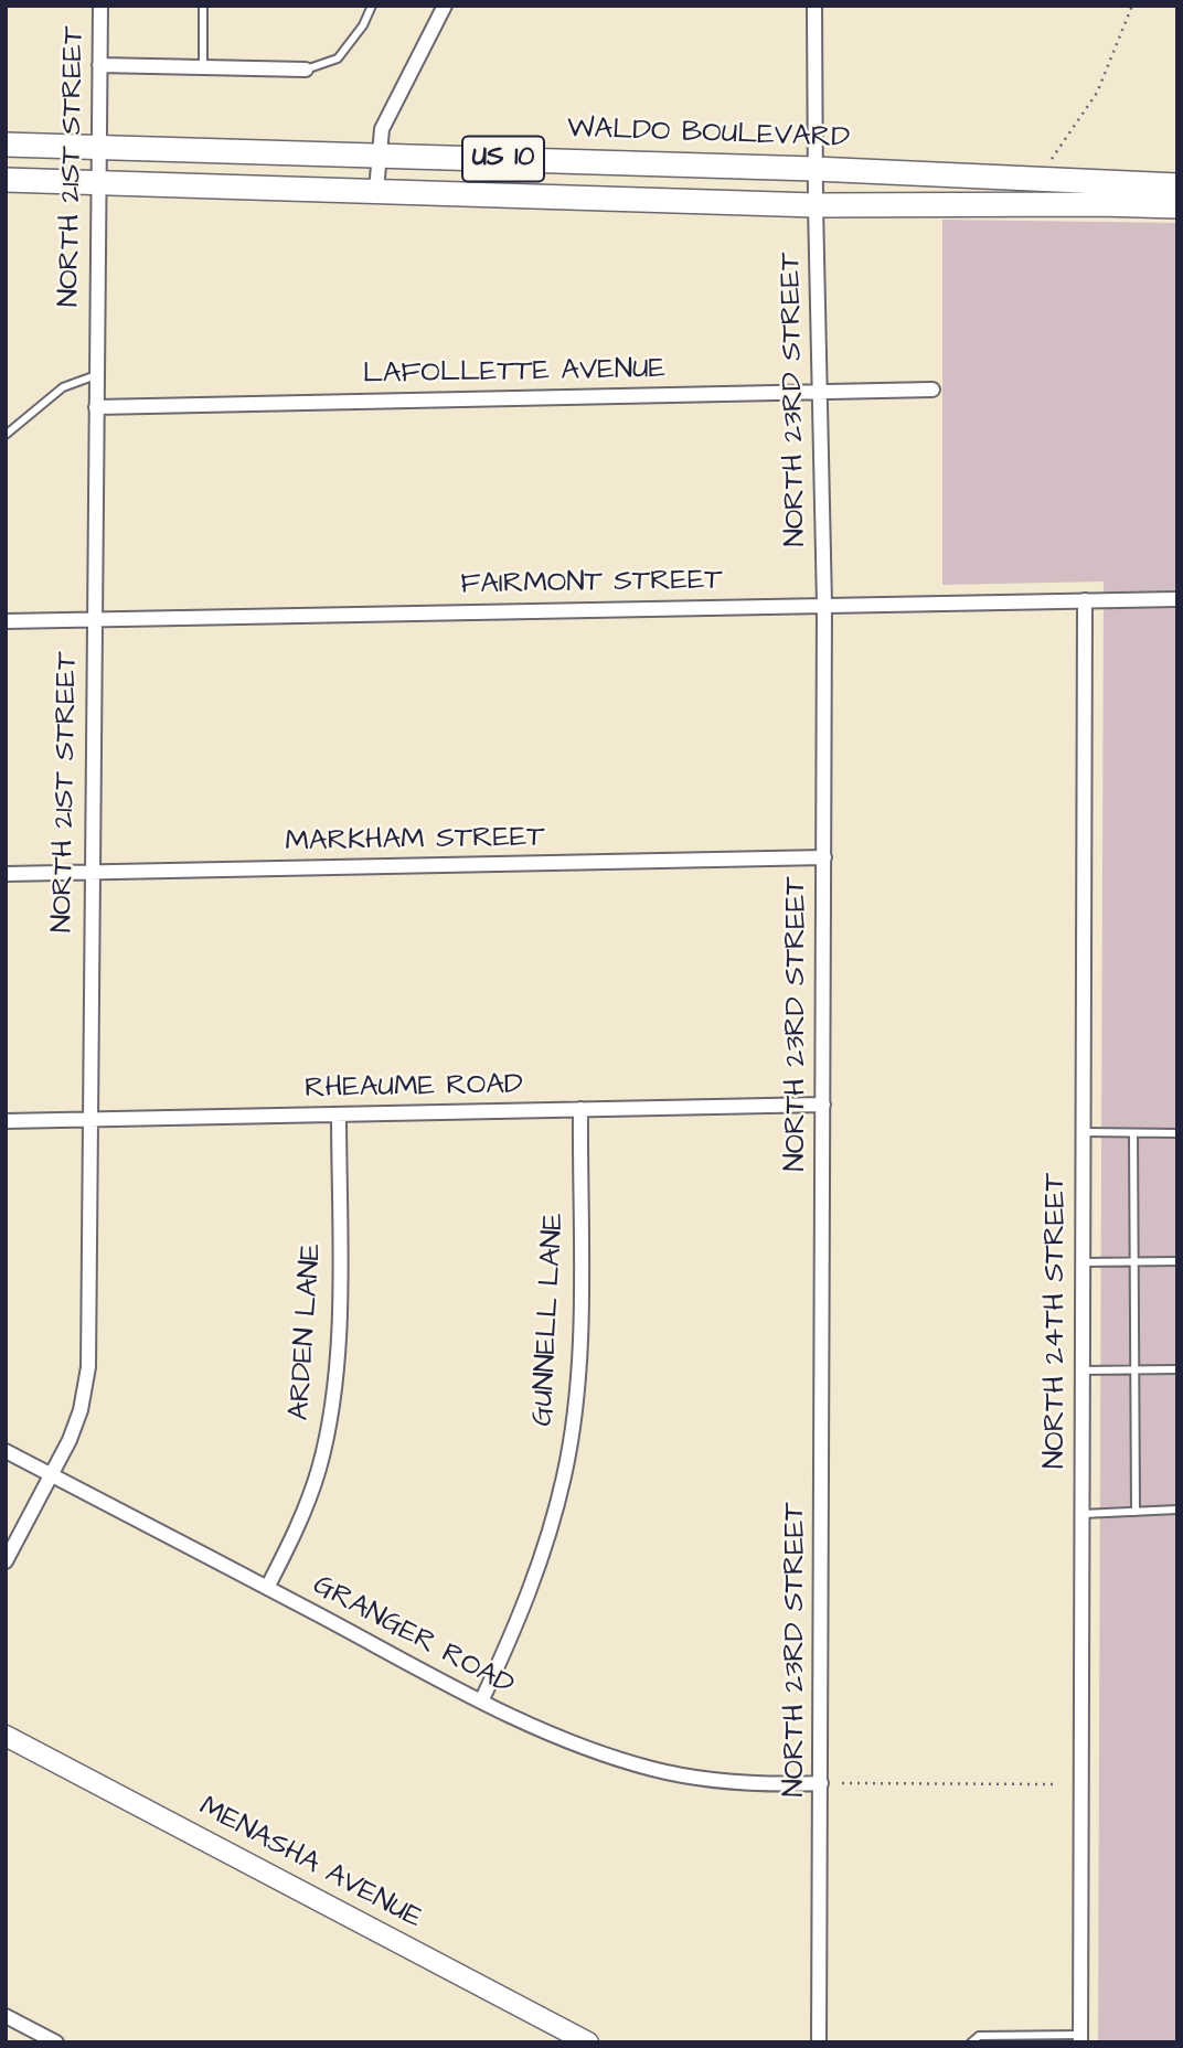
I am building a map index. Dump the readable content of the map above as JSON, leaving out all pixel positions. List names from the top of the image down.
{
  "streets": {
    "main road": ["WALDO BOULEVARD", "US 10"],
    "street": [
      "NORTH 21ST STREET",
      "LAFOLLETTE AVENUE",
      "NORTH 23RD STREET",
      "FAIRMONT STREET",
      "MARKHAM STREET",
      "RHEAUME ROAD",
      "GUNNELL LANE",
      "NORTH 24TH STREET",
      "ARDEN LANE",
      "GRANGER ROAD",
      "MENASHA AVENUE"
    ]
  },
  "crossings": [
    ["WALDO BOULEVARD", "NORTH 21ST STREET"],
    ["WALDO BOULEVARD", "NORTH 23RD STREET"],
    ["US 10", "NORTH 21ST STREET"],
    ["US 10", "NORTH 23RD STREET"],
    ["NORTH 21ST STREET", "LAFOLLETTE AVENUE"],
    ["NORTH 21ST STREET", "FAIRMONT STREET"],
    ["NORTH 21ST STREET", "MARKHAM STREET"],
    ["NORTH 21ST STREET", "RHEAUME ROAD"],
    ["NORTH 21ST STREET", "GRANGER ROAD"],
    ["LAFOLLETTE AVENUE", "NORTH 23RD STREET"],
    ["NORTH 23RD STREET", "FAIRMONT STREET"],
    ["NORTH 23RD STREET", "MARKHAM STREET"],
    ["NORTH 23RD STREET", "RHEAUME ROAD"],
    ["NORTH 23RD STREET", "GRANGER ROAD"],
    ["FAIRMONT STREET", "NORTH 24TH STREET"],
    ["RHEAUME ROAD", "GUNNELL LANE"],
    ["RHEAUME ROAD", "ARDEN LANE"],
    ["GUNNELL LANE", "GRANGER ROAD"],
    ["ARDEN LANE", "GRANGER ROAD"]
  ]
}
